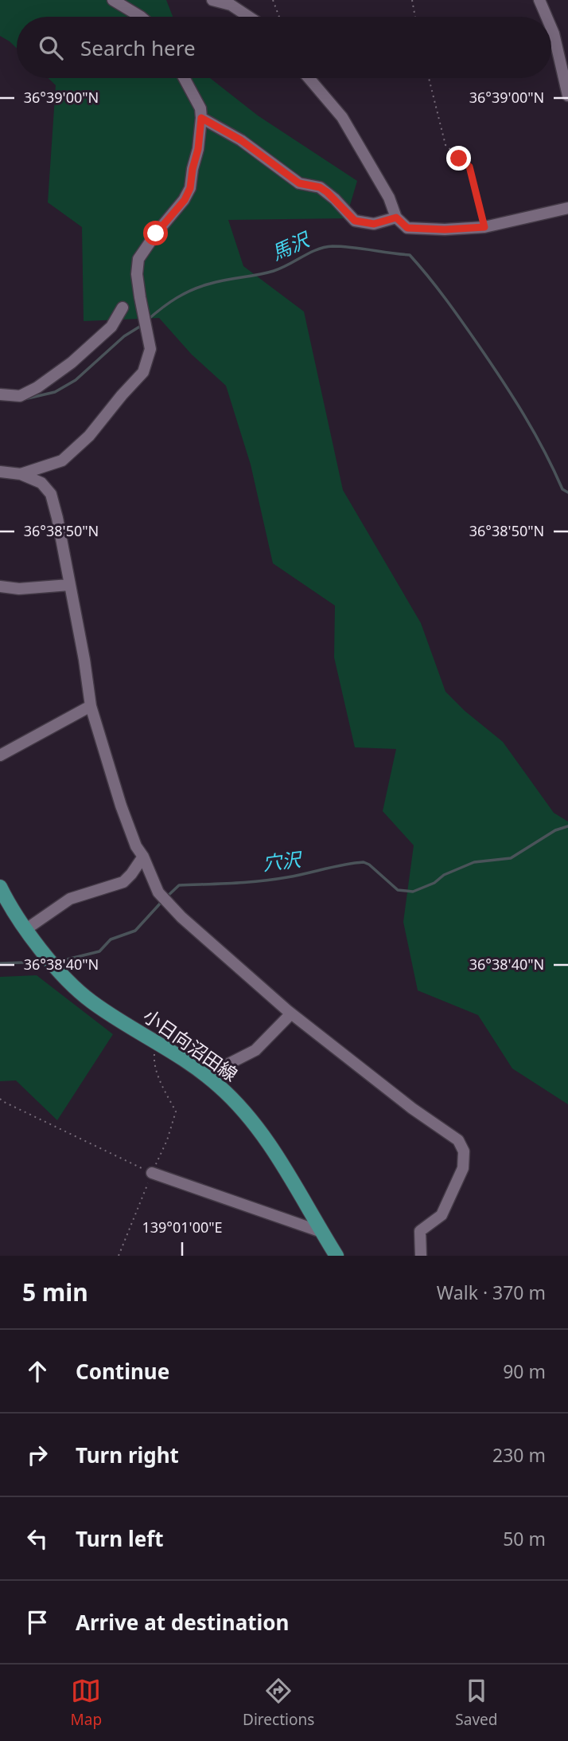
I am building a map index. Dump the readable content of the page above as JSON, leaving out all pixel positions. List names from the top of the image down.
{
  "streets": {
    "main road": ["小日向沼田線"]
  },
  "water": ["馬沢", "穴沢"],
  "page": {
    "search": "Search here",
    "heading": ["5 min", "Walk · 370 m"],
    "list": [
      ["Continue", "90 m"],
      ["Turn right", "230 m"],
      ["Turn left", "50 m"],
      "Arrive at destination"
    ],
    "nav": ["Map", "Directions", "Saved"]
  },
  "coordinates": [
    "36°39'00\"N",
    "36°38'50\"N",
    "36°38'40\"N",
    "139°01'00\"E"
  ]
}
